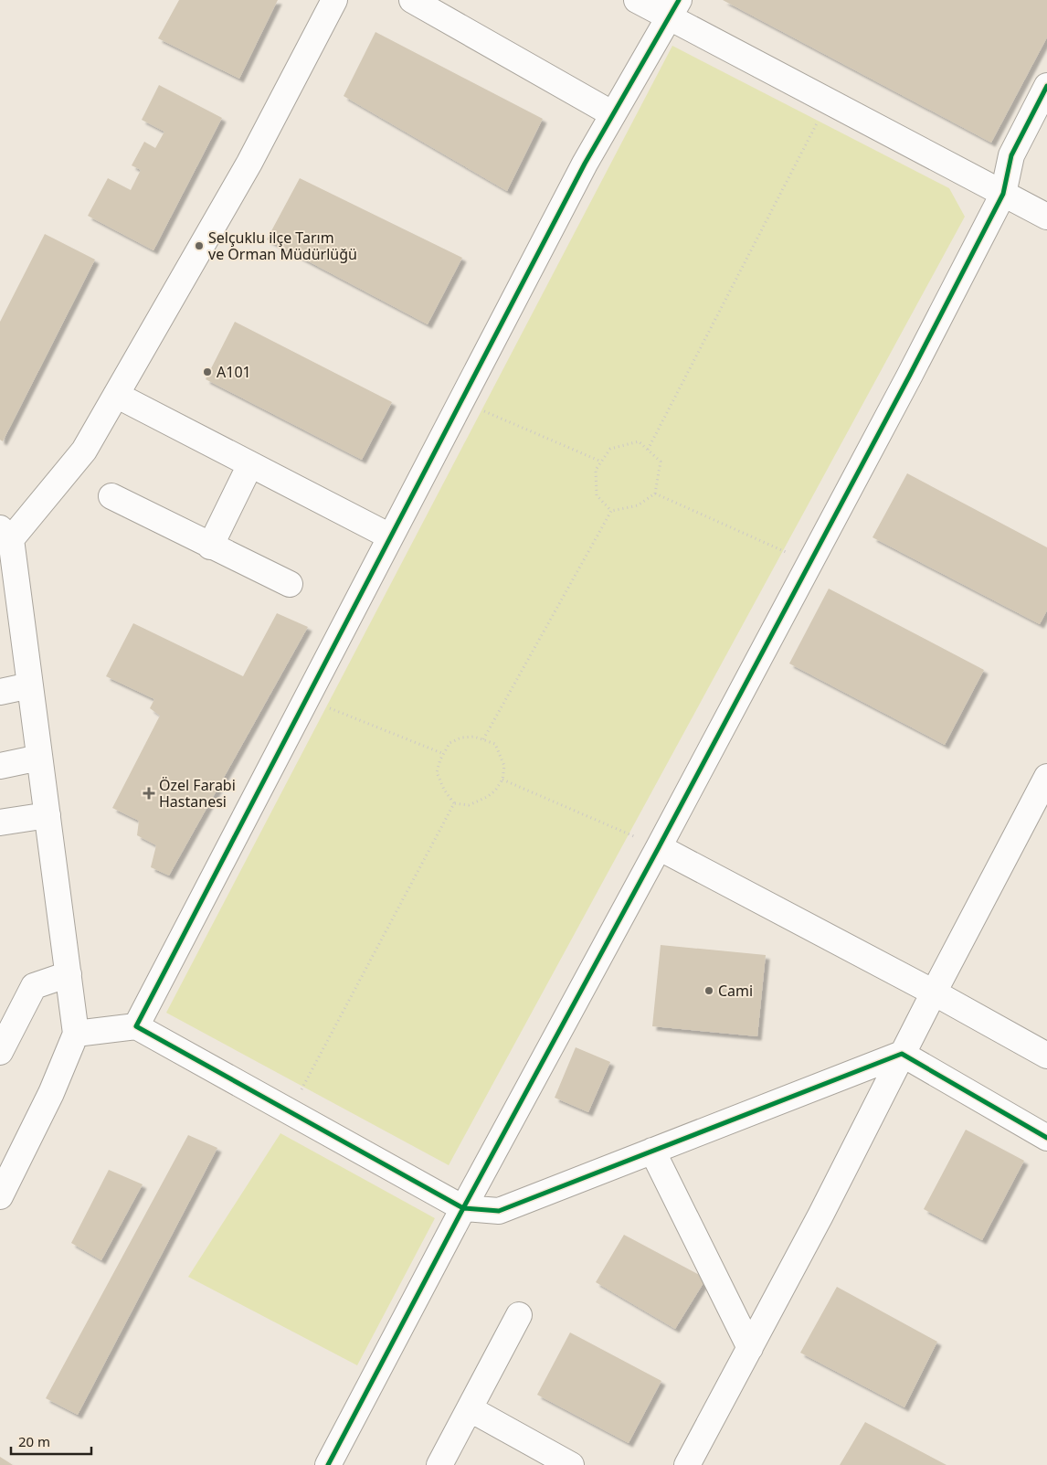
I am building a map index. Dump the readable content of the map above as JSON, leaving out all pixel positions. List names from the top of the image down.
{
  "places": {
    "other": ["Selçuklu ilçe Tarım ve Orman Müdürlüğü", "A101", "Cami"],
    "health": ["Özel Farabi Hastanesi"]
  },
  "scale_bar": "20 m"
}
